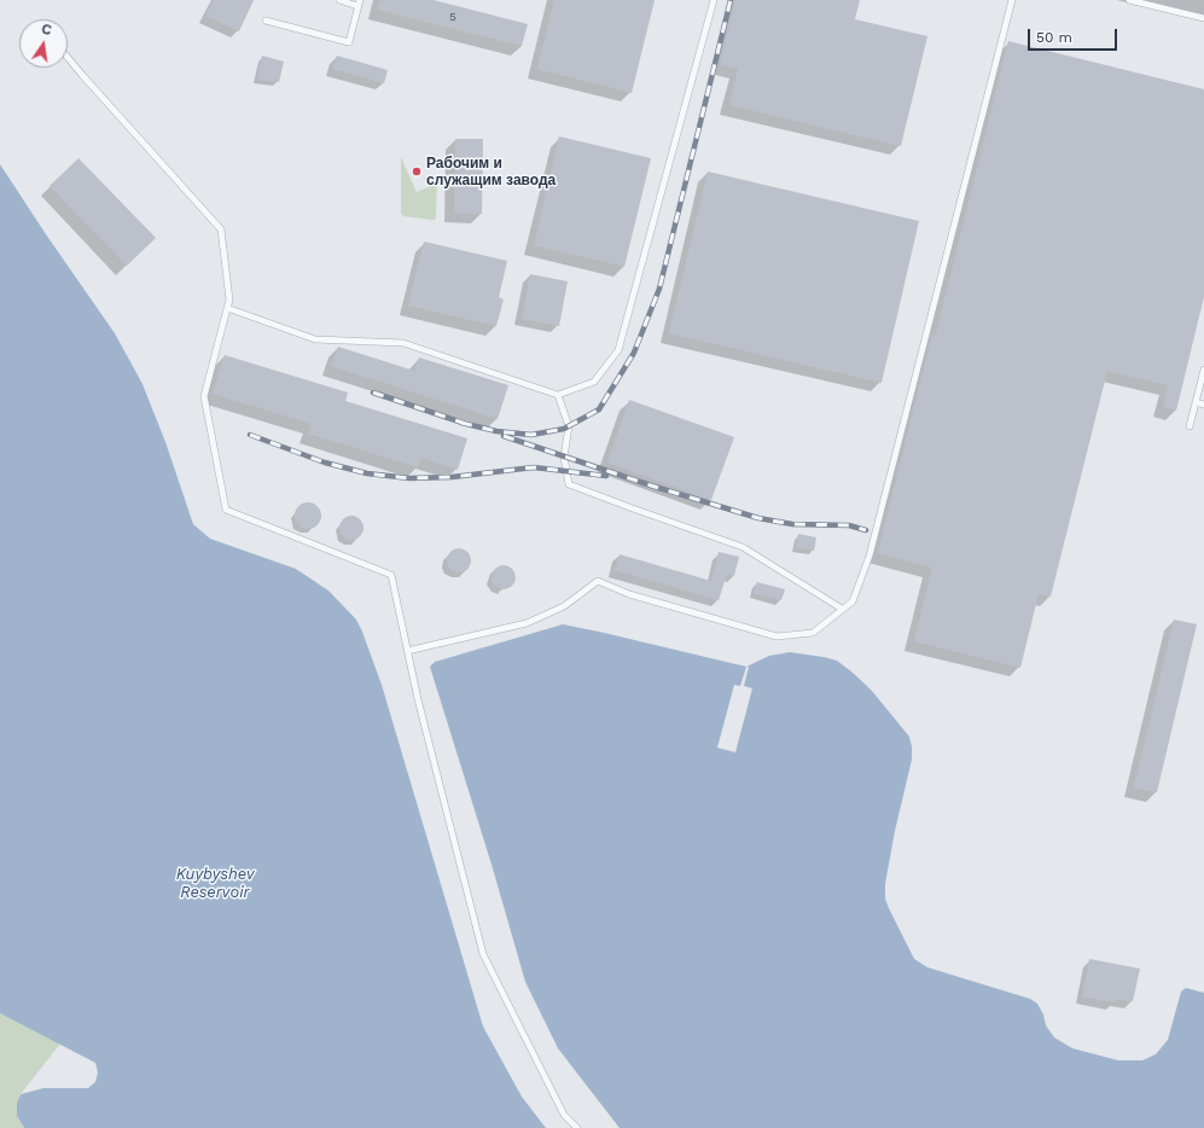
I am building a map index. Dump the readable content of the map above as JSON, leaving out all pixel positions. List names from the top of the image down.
{
  "water": ["Kuybyshev Reservoir"],
  "places": ["Рабочим и служащим завода"],
  "house_numbers": ["5"],
  "scale_bar": "50 m",
  "north": "top"
}
